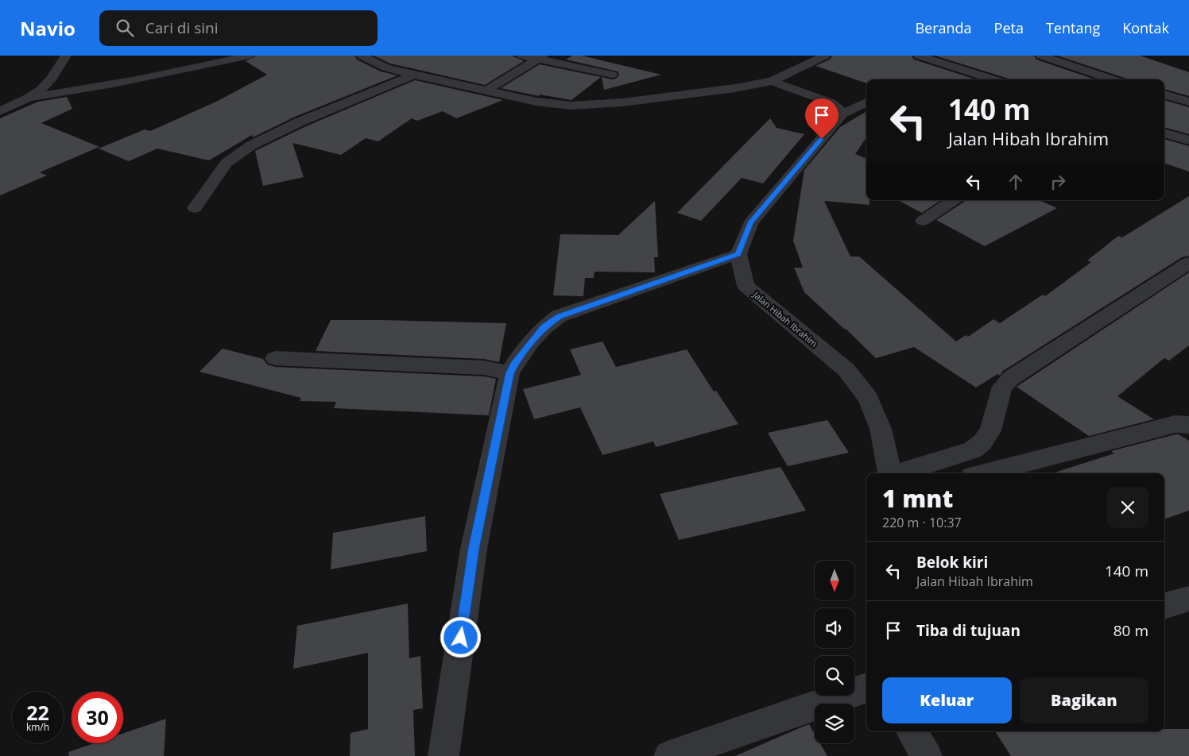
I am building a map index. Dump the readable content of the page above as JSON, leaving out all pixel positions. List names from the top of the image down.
{
  "streets": {
    "street": ["Jalan Hibah Ibrahim"]
  },
  "north": "bottom",
  "page": {
    "header": "Navio",
    "search": "Cari di sini",
    "nav": [
      "Beranda",
      "Peta",
      "Tentang",
      "Kontak"
    ],
    "turn": ["140 m", "Jalan Hibah Ibrahim"],
    "heading": ["1 mnt", "220 m · 10:37"],
    "list": [
      {
        "name": "Belok kiri",
        "note": "Jalan Hibah Ibrahim",
        "value": "140 m"
      },
      {
        "name": "Tiba di tujuan",
        "value": "80 m"
      }
    ],
    "buttons": ["Keluar", "Bagikan"],
    "speed": "22 km/h",
    "limit": "30"
  }
}
